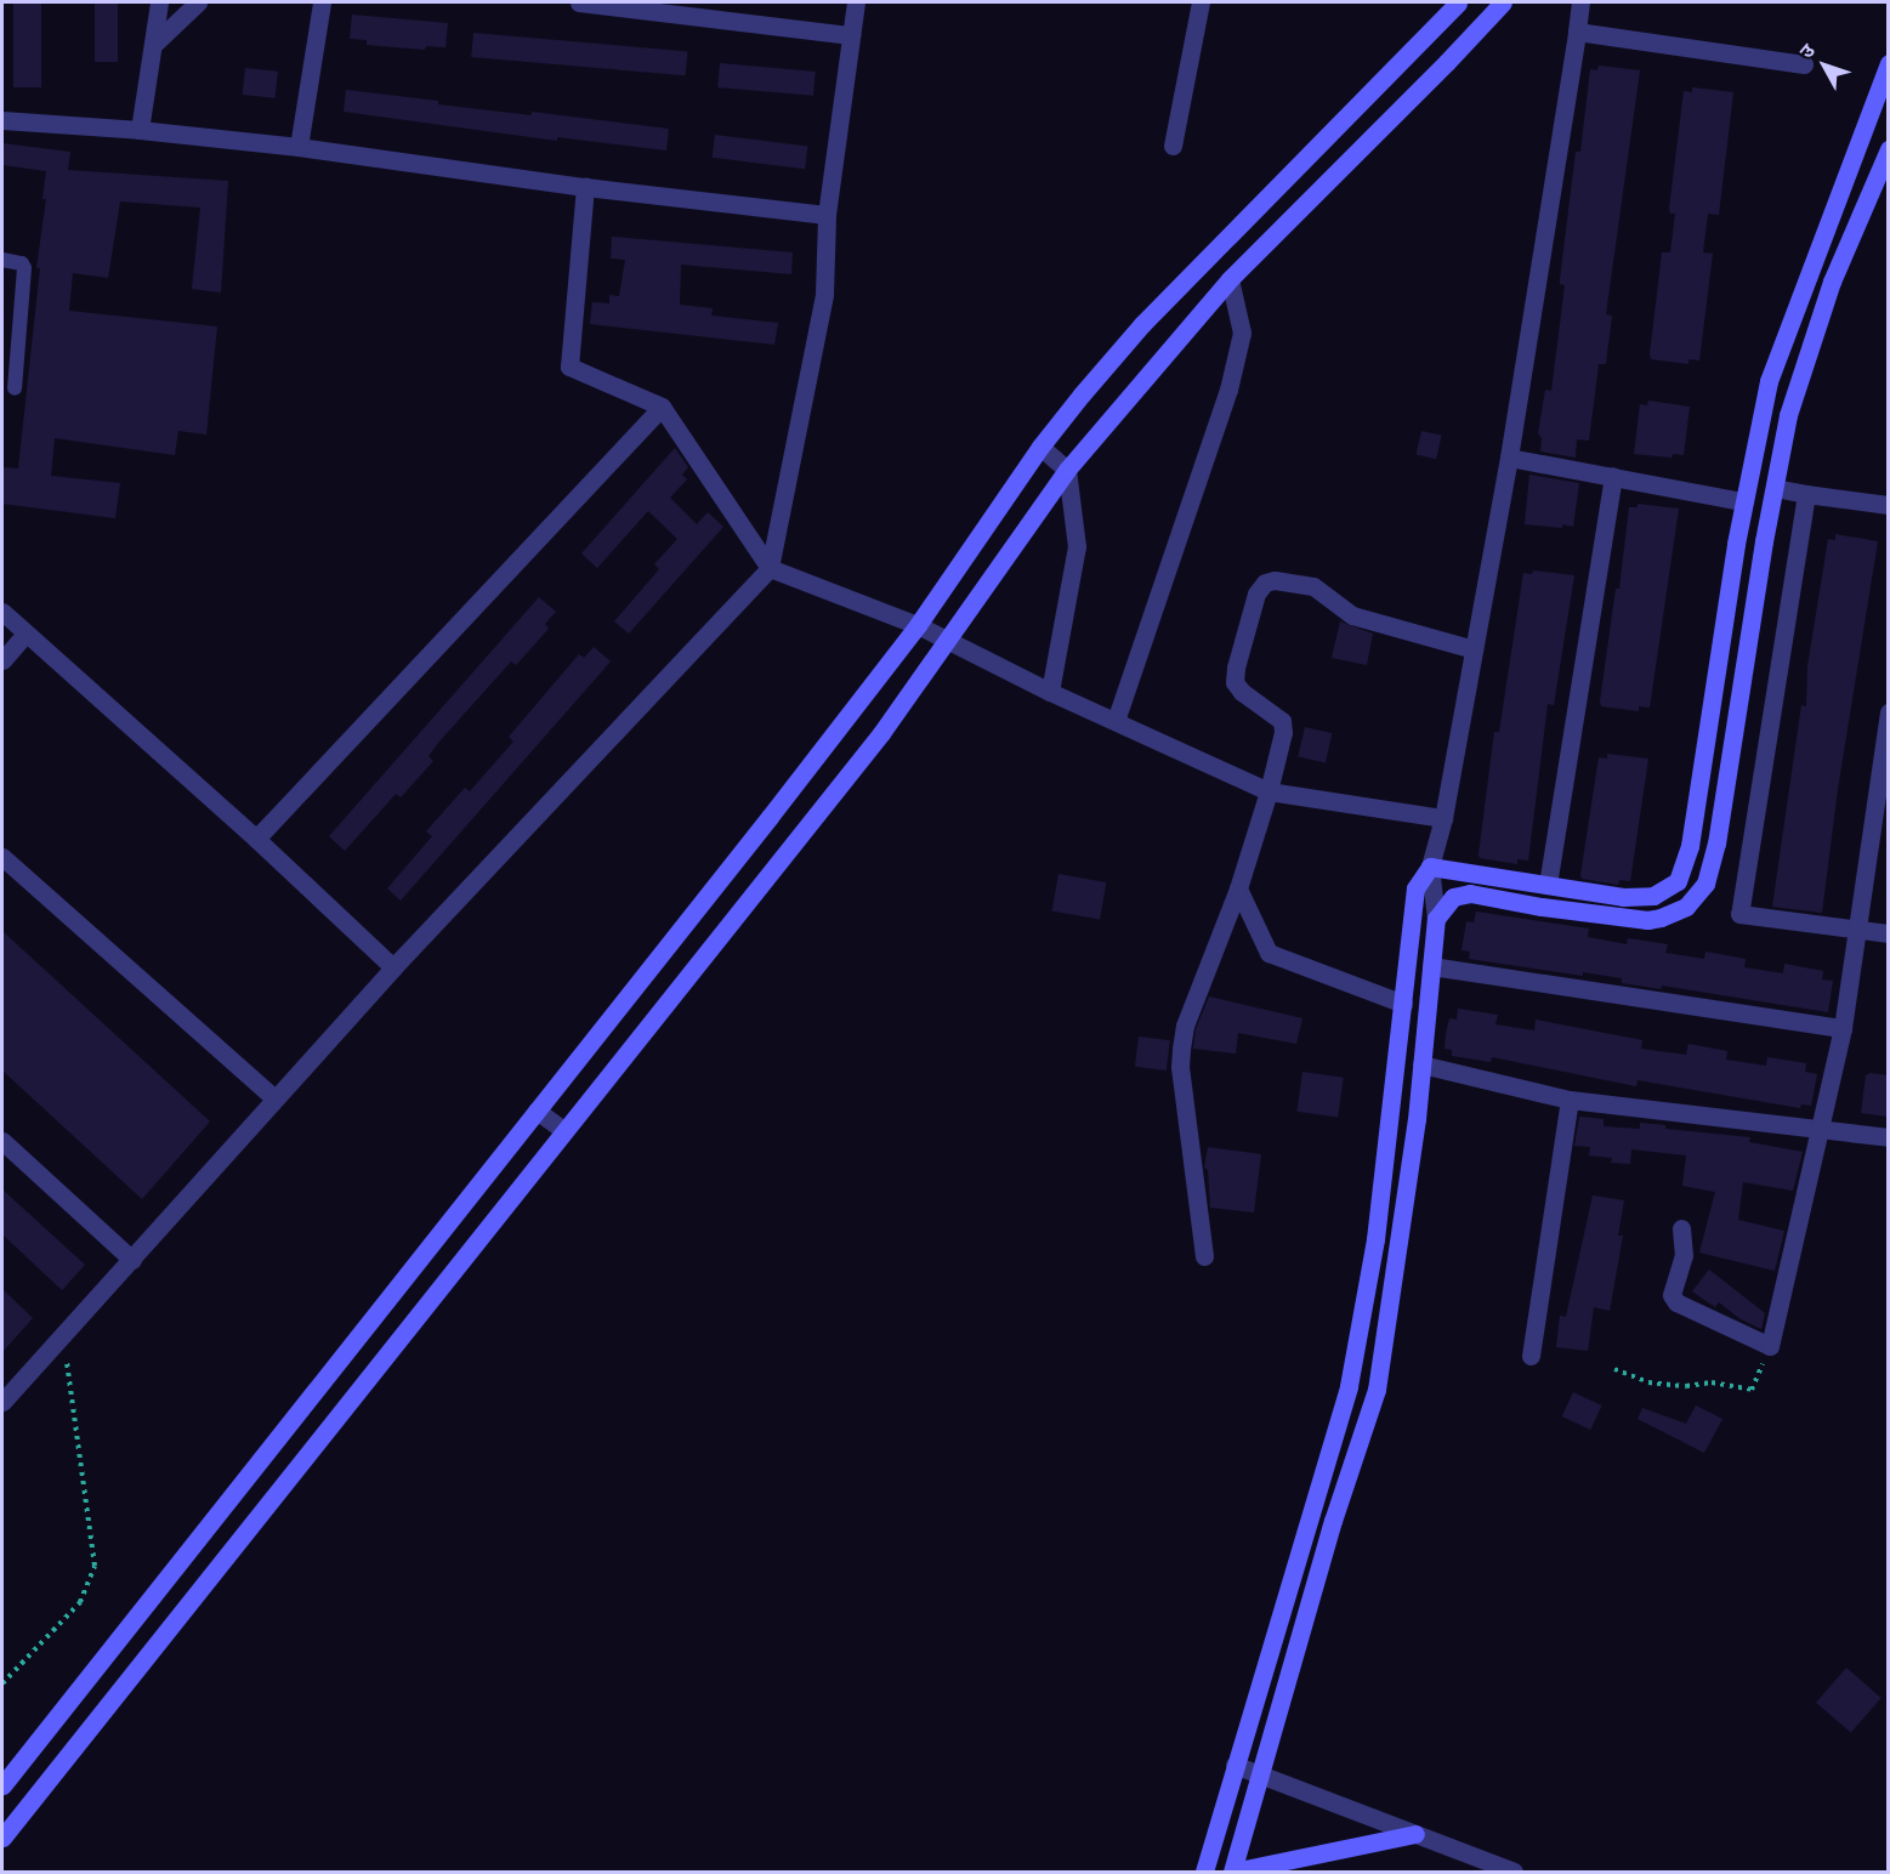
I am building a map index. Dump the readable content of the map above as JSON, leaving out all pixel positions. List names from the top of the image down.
{
  "north": "top left"
}
